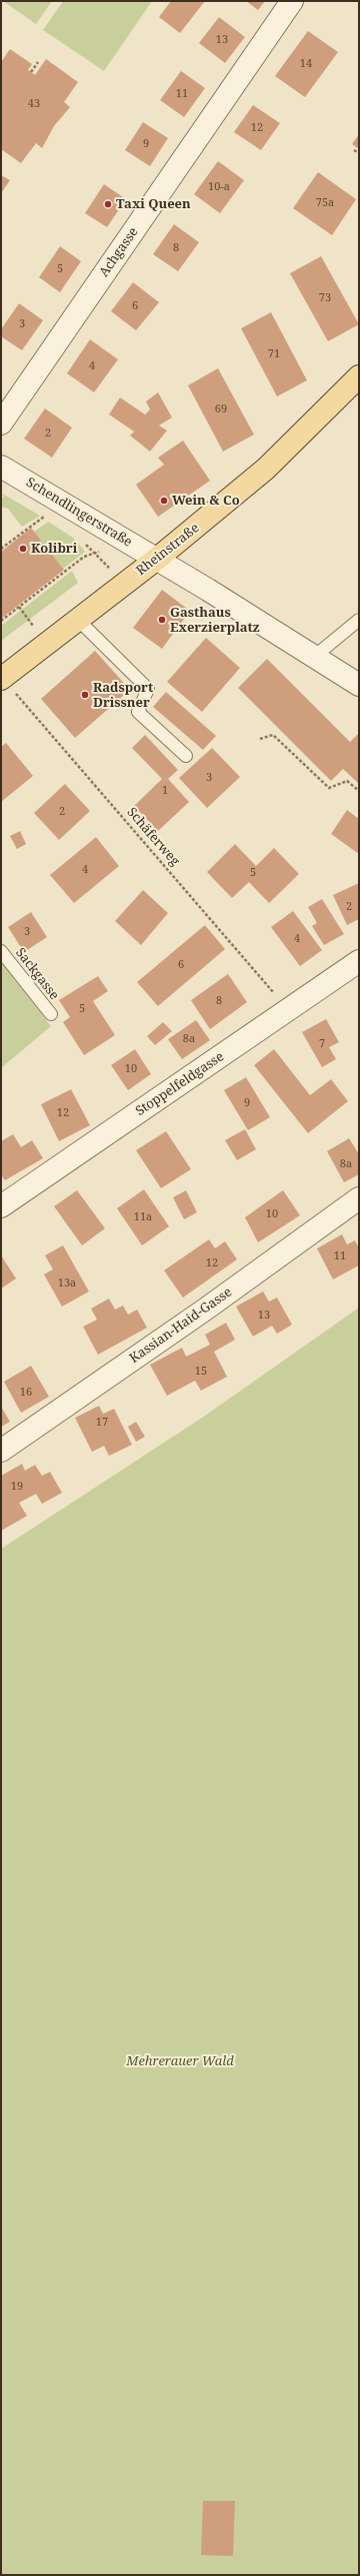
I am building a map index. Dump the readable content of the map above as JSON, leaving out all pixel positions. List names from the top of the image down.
{
  "streets": {
    "main road": ["Rheinstraße"],
    "street": [
      "Achgasse",
      "Schendlingerstraße",
      "Stoppelfeldgasse",
      "Kassian-Haid-Gasse"
    ],
    "lane": ["Sackgasse"],
    "path": ["Schäferweg"]
  },
  "crossings": [
    ["Schendlingerstraße", "Rheinstraße"],
    ["Rheinstraße", "Schäferweg"],
    ["Schäferweg", "Stoppelfeldgasse"]
  ],
  "parks": ["Mehrerauer Wald"],
  "places": [
    "Taxi Queen",
    "Wein & Co",
    "Kolibri",
    "Gasthaus Exerzierplatz",
    "Radsport Drissner"
  ],
  "house_numbers": [
    "13",
    "14",
    "11",
    "43",
    "12",
    "9",
    "10-a",
    "75a",
    "8",
    "5",
    "73",
    "6",
    "3",
    "71",
    "4",
    "69",
    "2",
    "3",
    "1",
    "2",
    "4",
    "5",
    "2",
    "3",
    "4",
    "6",
    "8",
    "5",
    "8a",
    "7",
    "10",
    "9",
    "12",
    "8a",
    "10",
    "11a",
    "11",
    "12",
    "13a",
    "13",
    "15",
    "16",
    "17",
    "19"
  ]
}
